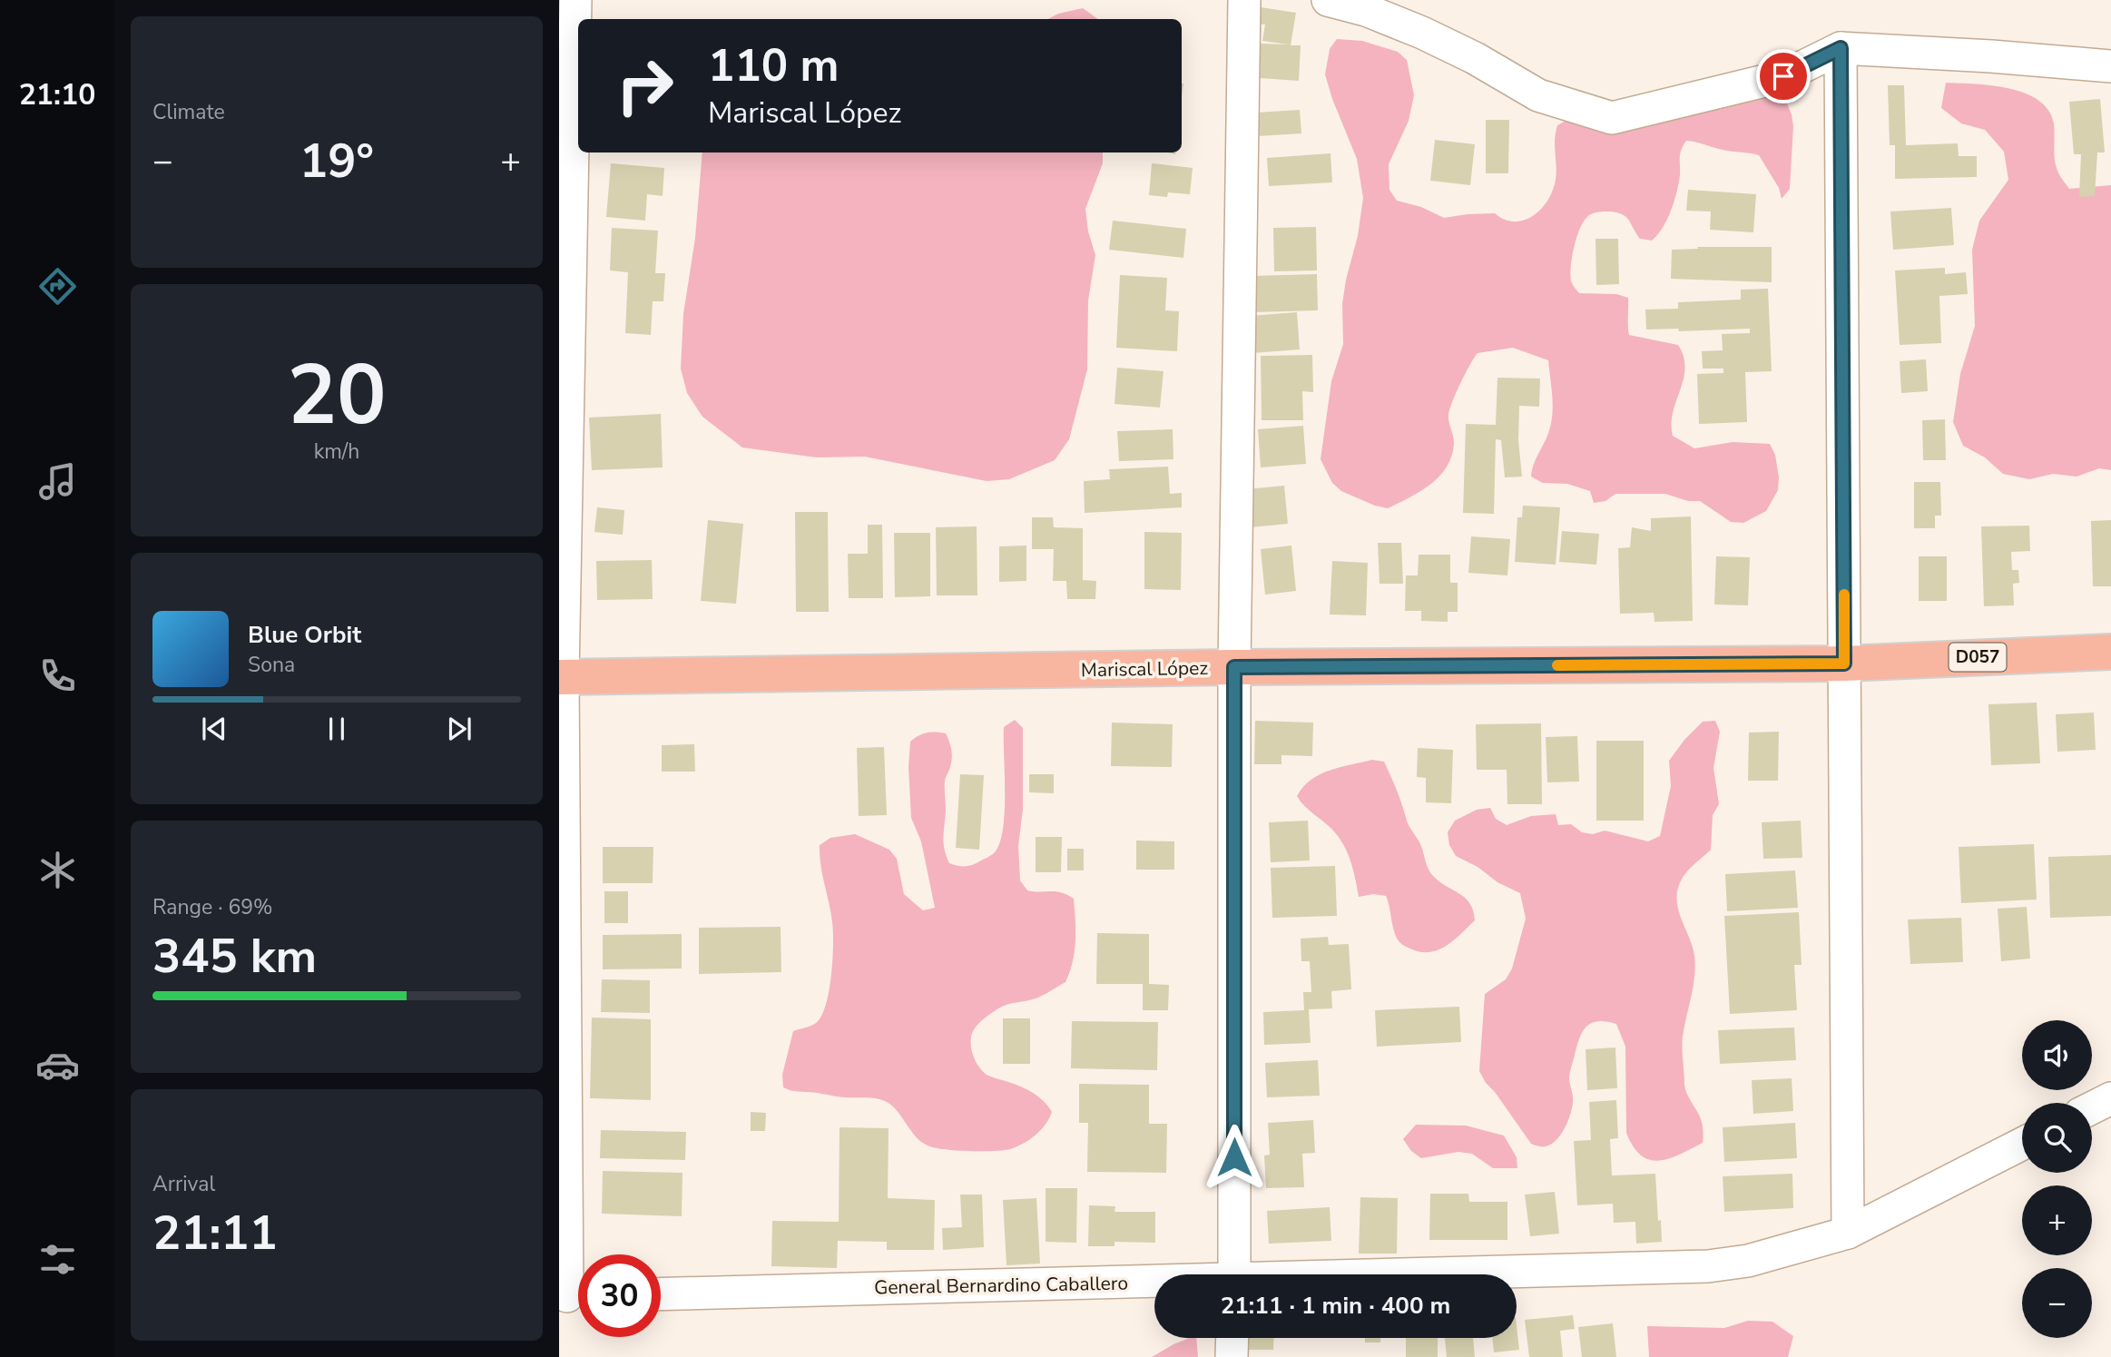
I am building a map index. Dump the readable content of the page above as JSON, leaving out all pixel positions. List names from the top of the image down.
{
  "streets": {
    "main road": ["D057", "Mariscal López"],
    "street": ["General Bernardino Caballero"]
  },
  "crossings": [
    ["D057", "Mariscal López"]
  ],
  "page": {
    "tabs": "21:10",
    "tile": [
      "Climate",
      ["20", "km/h"],
      ["Range · 69%", "345 km"],
      ["Arrival", "21:11"]
    ],
    "turn": ["110 m", "Mariscal López"],
    "heat": ["−", "19°", "+"],
    "song": ["Blue Orbit", "Sona"],
    "map_buttons": ["+", "−"],
    "limit": "30",
    "trip": "21:11 · 1 min · 400 m"
  }
}
